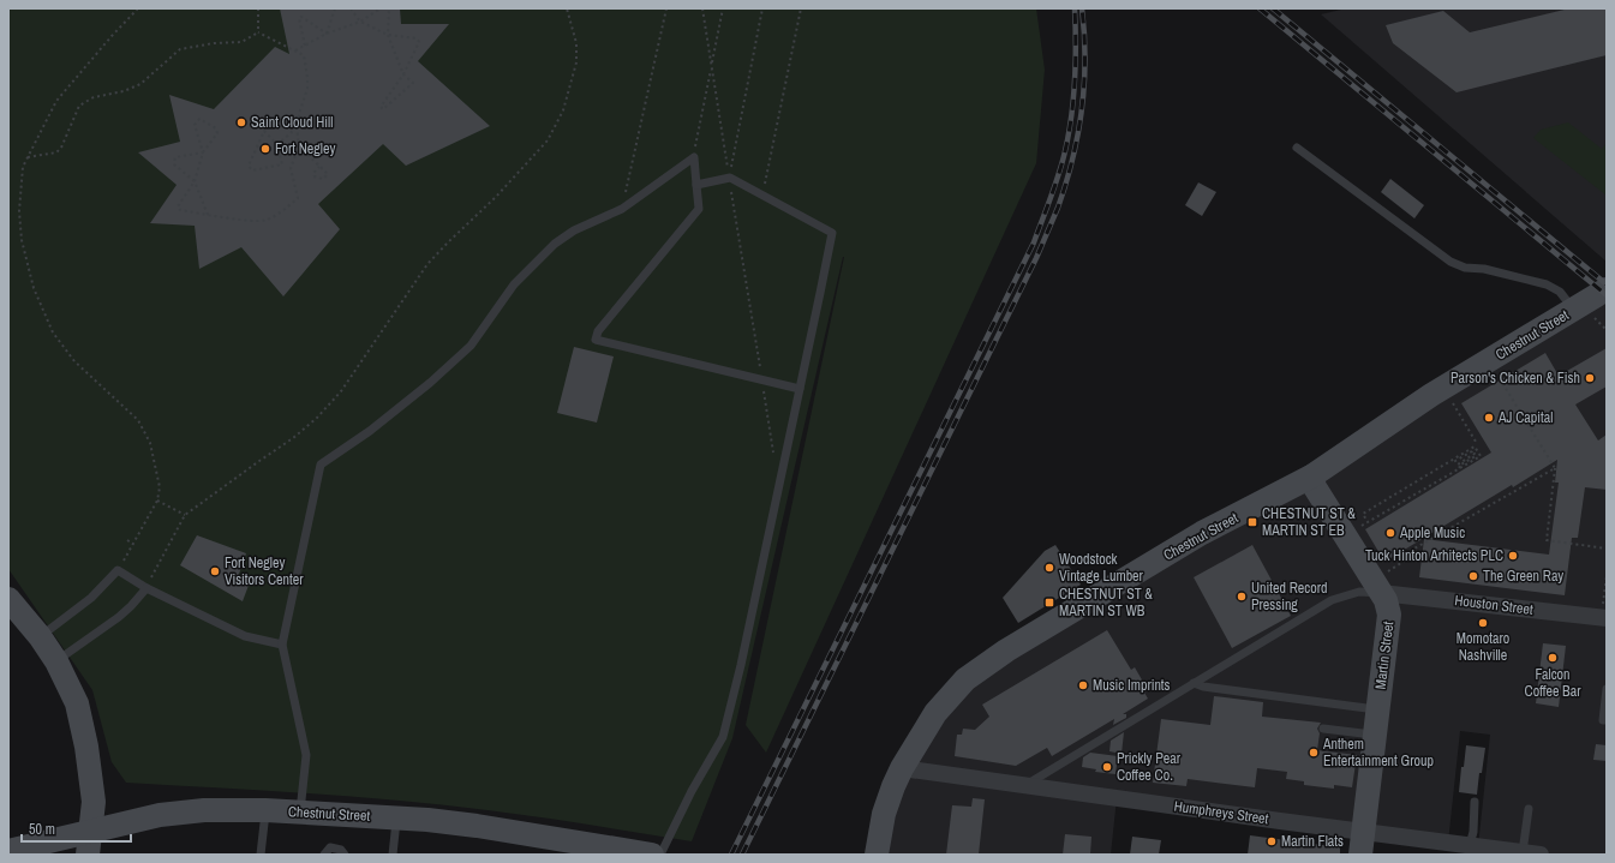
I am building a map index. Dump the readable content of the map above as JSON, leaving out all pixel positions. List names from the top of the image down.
{
  "streets": {
    "street": [
      "Chestnut Street",
      "Houston Street",
      "Martin Street",
      "Humphreys Street"
    ]
  },
  "crossings": [
    ["Chestnut Street", "Martin Street"],
    ["Chestnut Street", "Humphreys Street"],
    ["Houston Street", "Martin Street"],
    ["Martin Street", "Humphreys Street"]
  ],
  "places": {
    "other": [
      "Saint Cloud Hill",
      "Fort Negley",
      "Parson's Chicken & Fish",
      "AJ Capital",
      "Apple Music",
      "Tuck Hinton Arhitects PLC",
      "Woodstock Vintage Lumber",
      "Fort Negley Visitors Center",
      "The Green Ray",
      "United Record Pressing",
      "Momotaro Nashville",
      "Falcon Coffee Bar",
      "Music Imprints",
      "Anthem Entertainment Group",
      "Prickly Pear Coffee Co.",
      "Martin Flats"
    ],
    "transit": ["CHESTNUT ST & MARTIN ST EB", "CHESTNUT ST & MARTIN ST WB"]
  },
  "scale_bar": "50 m"
}
